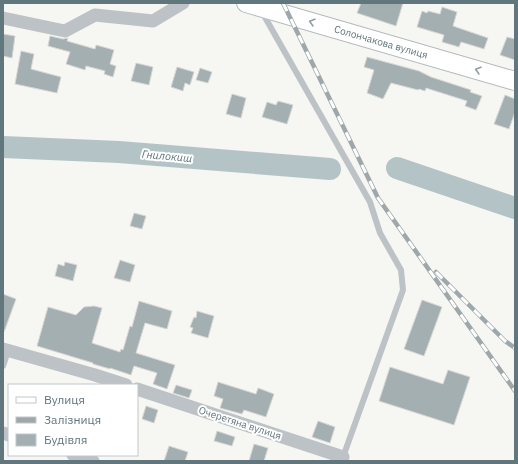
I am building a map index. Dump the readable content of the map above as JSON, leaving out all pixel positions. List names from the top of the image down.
{
  "streets": {
    "main road": ["Солончакова вулиця"],
    "street": ["Очеретяна вулиця"]
  },
  "one_way": ["Солончакова вулиця"],
  "water": ["Гнилокиш"],
  "legend": ["Вулиця", "Залізниця", "Будівля"]
}
